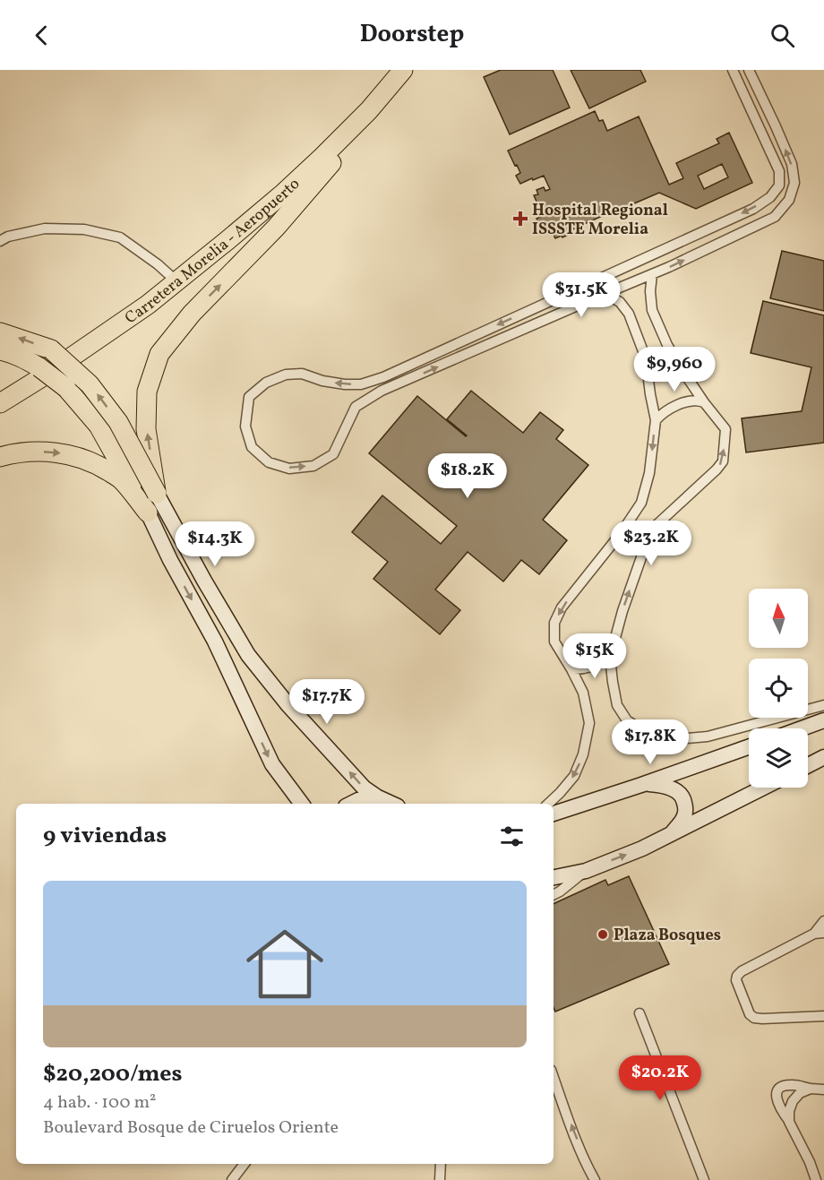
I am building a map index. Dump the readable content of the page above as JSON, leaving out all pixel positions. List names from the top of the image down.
{
  "streets": {
    "highway": ["Carretera Morelia - Aeropuerto"]
  },
  "places": {
    "health": ["Hospital Regional ISSSTE Morelia"],
    "other": ["Plaza Bosques"]
  },
  "north": "top",
  "page": {
    "header": "Doorstep",
    "price": [
      "$31.5K",
      "$9,960",
      "$18.2K",
      "$23.2K",
      "$14.3K",
      "$15K",
      "$17.7K",
      "$17.8K",
      "$20.2K"
    ],
    "heading": "9 viviendas",
    "list": [
      {
        "name": "$20,200/mes",
        "note": "4 hab. · 100 m² · Boulevard Bosque de Ciruelos Oriente"
      }
    ]
  }
}
